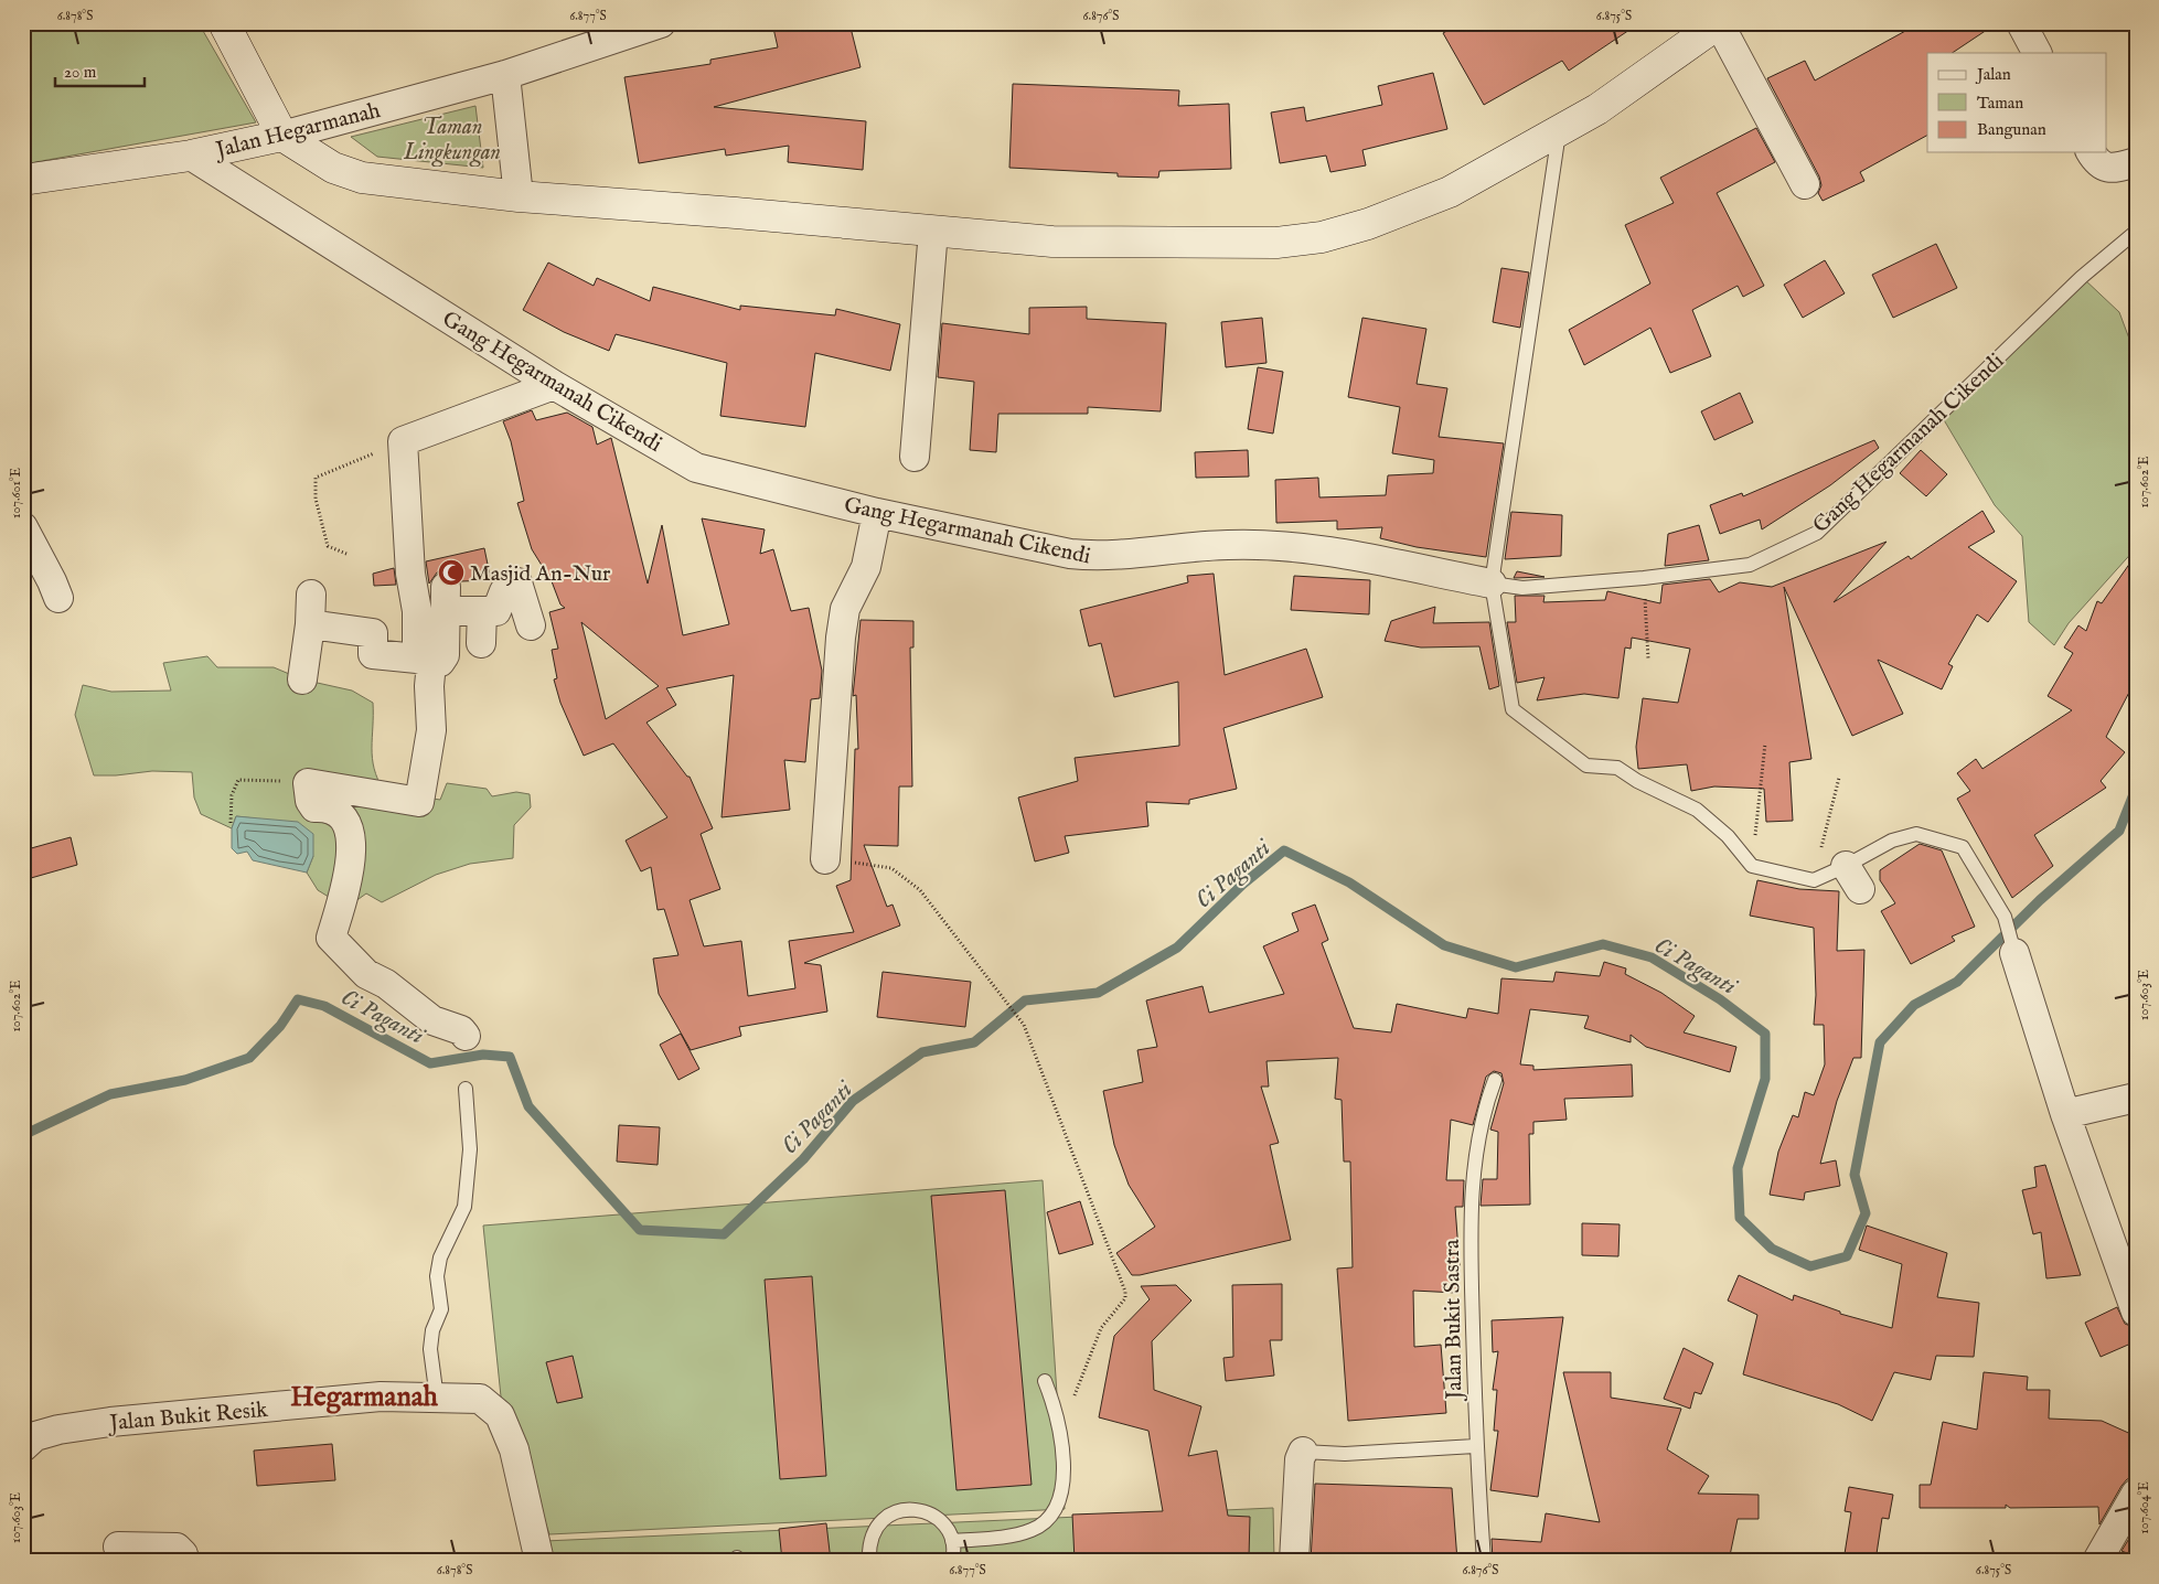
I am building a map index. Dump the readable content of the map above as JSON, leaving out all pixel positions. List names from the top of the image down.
{
  "streets": {
    "street": ["Jalan Hegarmanah", "Gang Hegarmanah Cikendi", "Jalan Bukit Resik"],
    "lane": ["Jalan Bukit Sastra"]
  },
  "crossings": [
    ["Jalan Hegarmanah", "Gang Hegarmanah Cikendi"]
  ],
  "districts": ["Hegarmanah"],
  "water": ["Ci Paganti"],
  "parks": ["Taman Lingkungan"],
  "places": {
    "mosque": ["Masjid An-Nur"]
  },
  "legend": ["Jalan", "Taman", "Bangunan"],
  "scale_bar": "20 m",
  "coordinates": [
    "6.878°S",
    "6.877°S",
    "6.876°S",
    "6.875°S",
    "107.602°E",
    "107.601°E",
    "107.603°E",
    "107.604°E"
  ]
}
